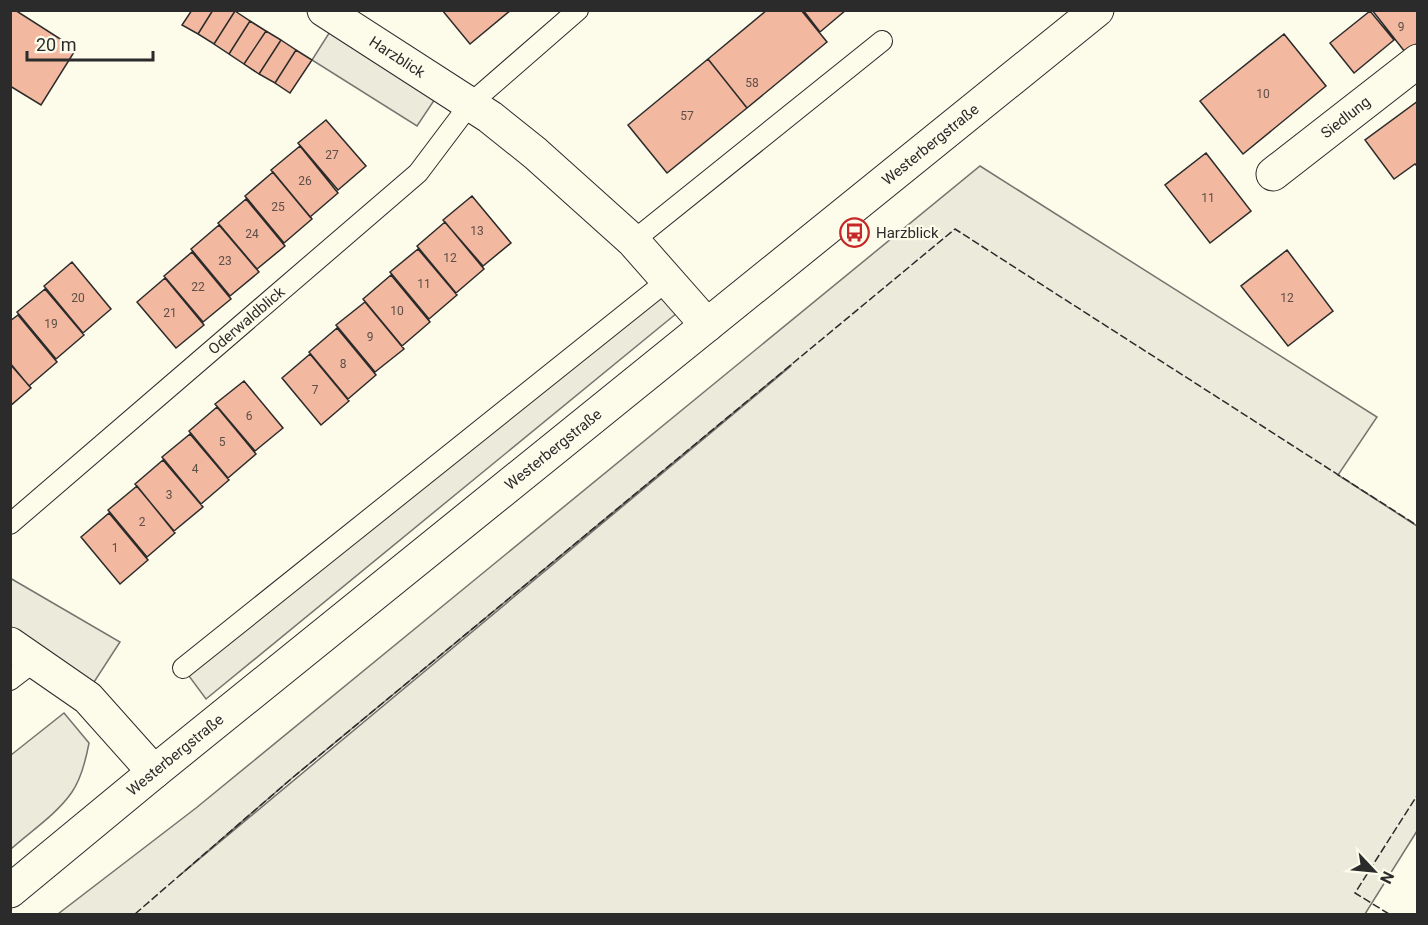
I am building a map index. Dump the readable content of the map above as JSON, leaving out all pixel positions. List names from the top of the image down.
{
  "streets": {
    "street": ["Harzblick", "Siedlung", "Westerbergstraße"],
    "lane": ["Oderwaldblick"]
  },
  "crossings": [
    ["Harzblick", "Westerbergstraße"],
    ["Harzblick", "Oderwaldblick"]
  ],
  "places": {
    "bus stop": ["Harzblick"]
  },
  "house_numbers": [
    "9",
    "58",
    "10",
    "57",
    "27",
    "26",
    "11",
    "25",
    "13",
    "24",
    "12",
    "23",
    "11",
    "22",
    "20",
    "12",
    "10",
    "21",
    "19",
    "9",
    "8",
    "7",
    "6",
    "5",
    "4",
    "3",
    "2",
    "1"
  ],
  "scale_bar": "20 m",
  "north": "bottom right"
}
